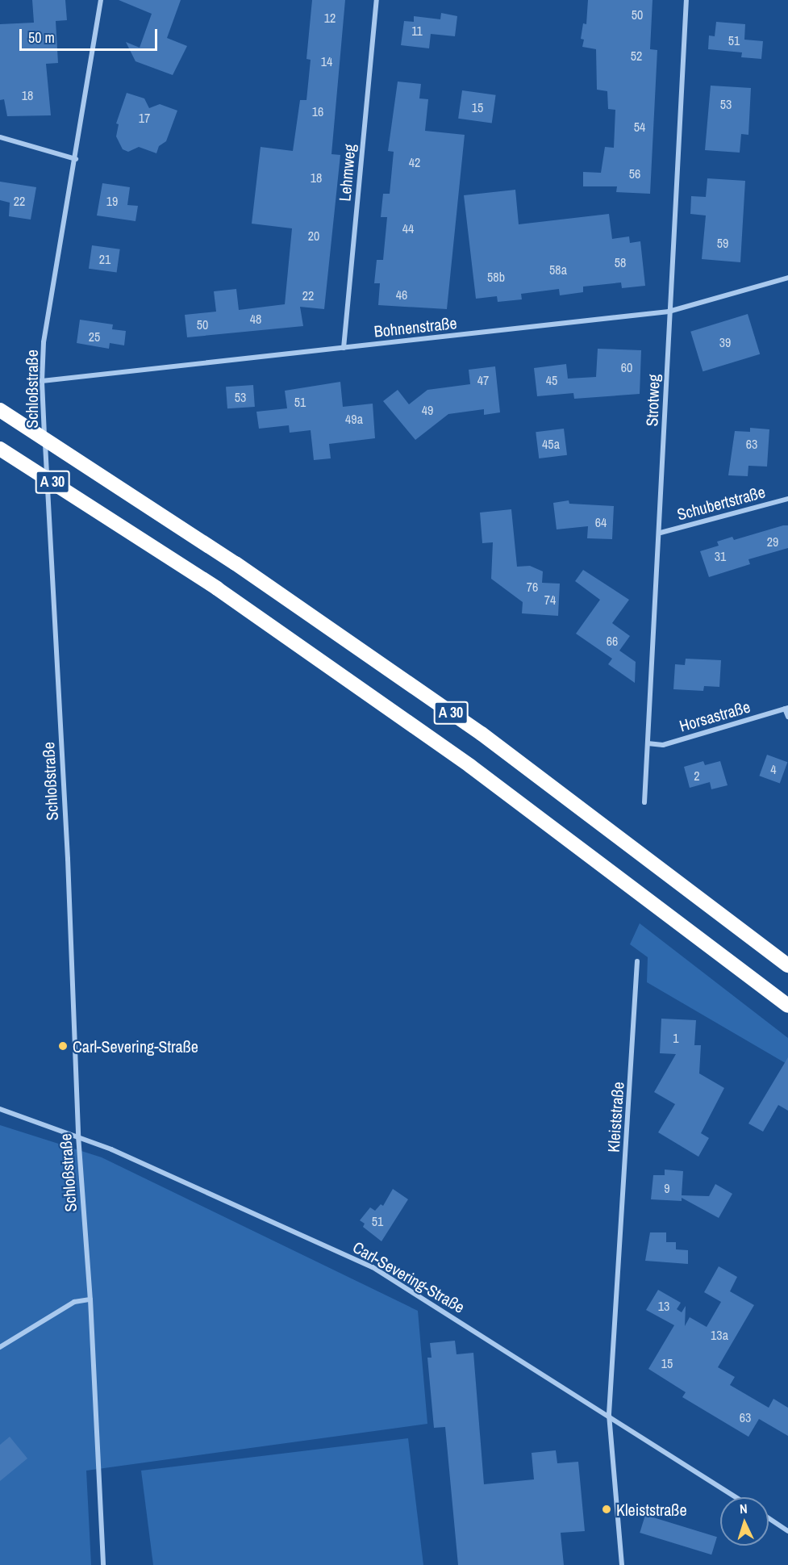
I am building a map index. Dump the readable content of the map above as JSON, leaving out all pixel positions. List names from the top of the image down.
{
  "streets": {
    "highway": ["A 30"],
    "street": [
      "Lehmweg",
      "Bohnenstraße",
      "Schloßstraße",
      "Strotweg",
      "Schubertstraße",
      "Horsastraße",
      "Kleiststraße",
      "Carl-Severing-Straße"
    ]
  },
  "crossings": [
    ["Lehmweg", "Bohnenstraße"],
    ["Bohnenstraße", "Schloßstraße"],
    ["Bohnenstraße", "Strotweg"],
    ["Schloßstraße", "Carl-Severing-Straße"],
    ["Strotweg", "Schubertstraße"],
    ["Strotweg", "Horsastraße"],
    ["Kleiststraße", "Carl-Severing-Straße"]
  ],
  "places": ["Carl-Severing-Straße", "Kleiststraße"],
  "house_numbers": [
    "50",
    "12",
    "11",
    "51",
    "52",
    "14",
    "18",
    "53",
    "15",
    "16",
    "17",
    "54",
    "42",
    "56",
    "18",
    "22",
    "19",
    "44",
    "20",
    "59",
    "21",
    "58",
    "58a",
    "58b",
    "46",
    "22",
    "48",
    "50",
    "25",
    "39",
    "60",
    "47",
    "45",
    "53",
    "51",
    "49",
    "49a",
    "45a",
    "63",
    "64",
    "29",
    "31",
    "76",
    "74",
    "66",
    "4",
    "2",
    "1",
    "9",
    "51",
    "13",
    "13a",
    "15",
    "63"
  ],
  "scale_bar": "50 m",
  "north": "top"
}
